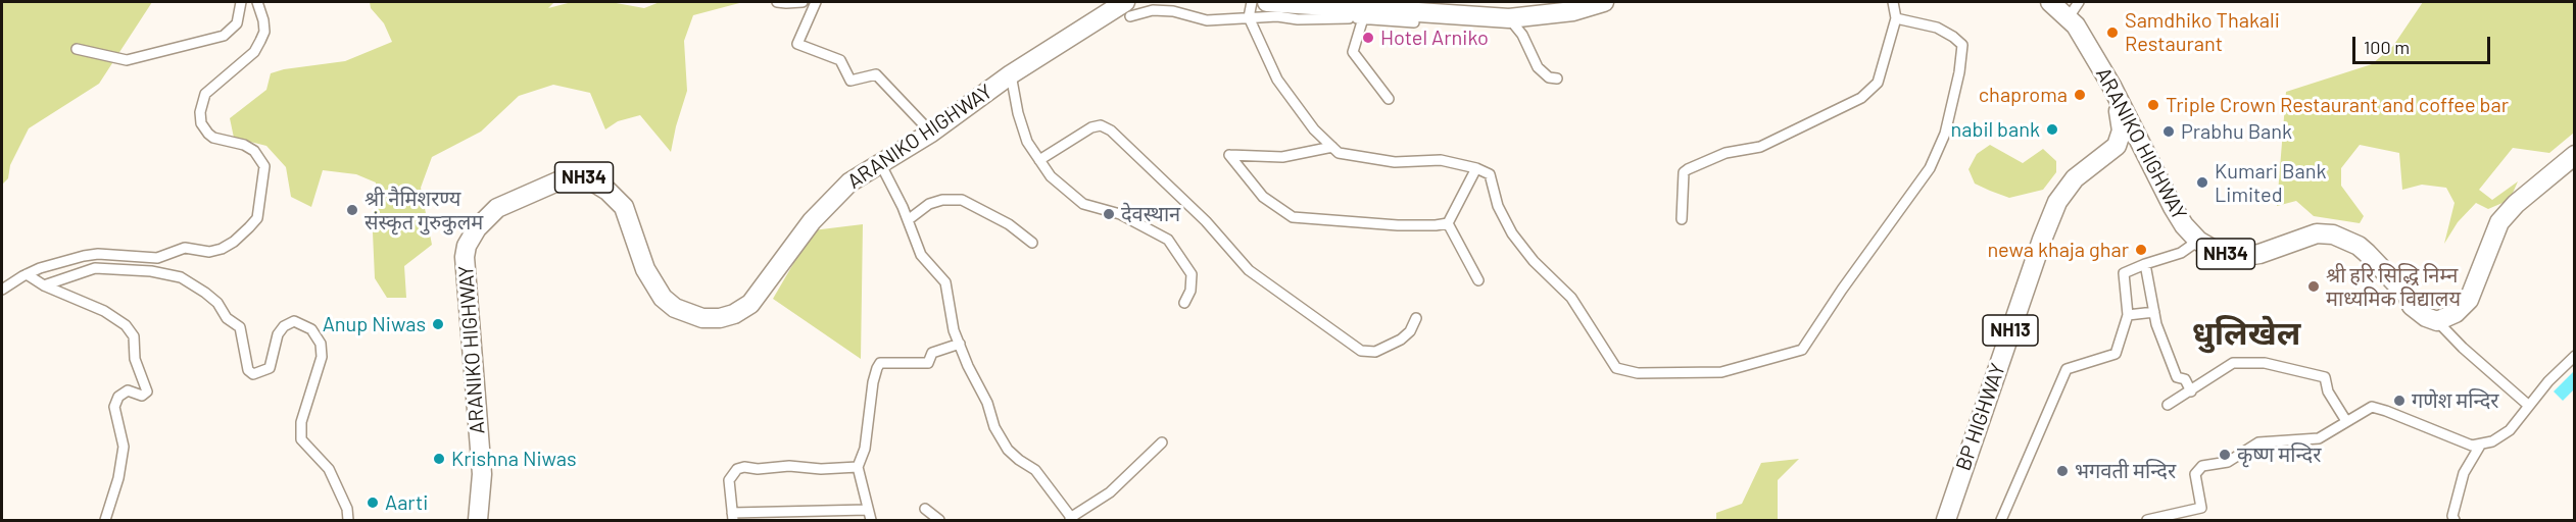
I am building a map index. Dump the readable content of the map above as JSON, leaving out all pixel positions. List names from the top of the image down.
{
  "streets": {
    "highway": [
      "ARANIKO HIGHWAY",
      "NH34",
      "NH13",
      "BP HIGHWAY"
    ]
  },
  "crossings": [
    ["ARANIKO HIGHWAY", "BP HIGHWAY"]
  ],
  "districts": ["धुलिखेल"],
  "places": [
    "Samdhiko Thakali Restaurant",
    "Hotel Arniko",
    "chaproma",
    "Triple Crown Restaurant and coffee bar",
    "nabil bank",
    "Prabhu Bank",
    "Kumari Bank Limited",
    "श्री नैमिशरण्य संस्कृत गुरुकुलम",
    "देवस्थान",
    "newa khaja ghar",
    "श्री हरि सिद्धि निम्न माध्यमिक विद्यालय",
    "Anup Niwas",
    "गणेश मन्दिर",
    "कृष्ण मन्दिर",
    "Krishna Niwas",
    "भगवती मन्दिर",
    "Aarti"
  ],
  "scale_bar": "100 m"
}
